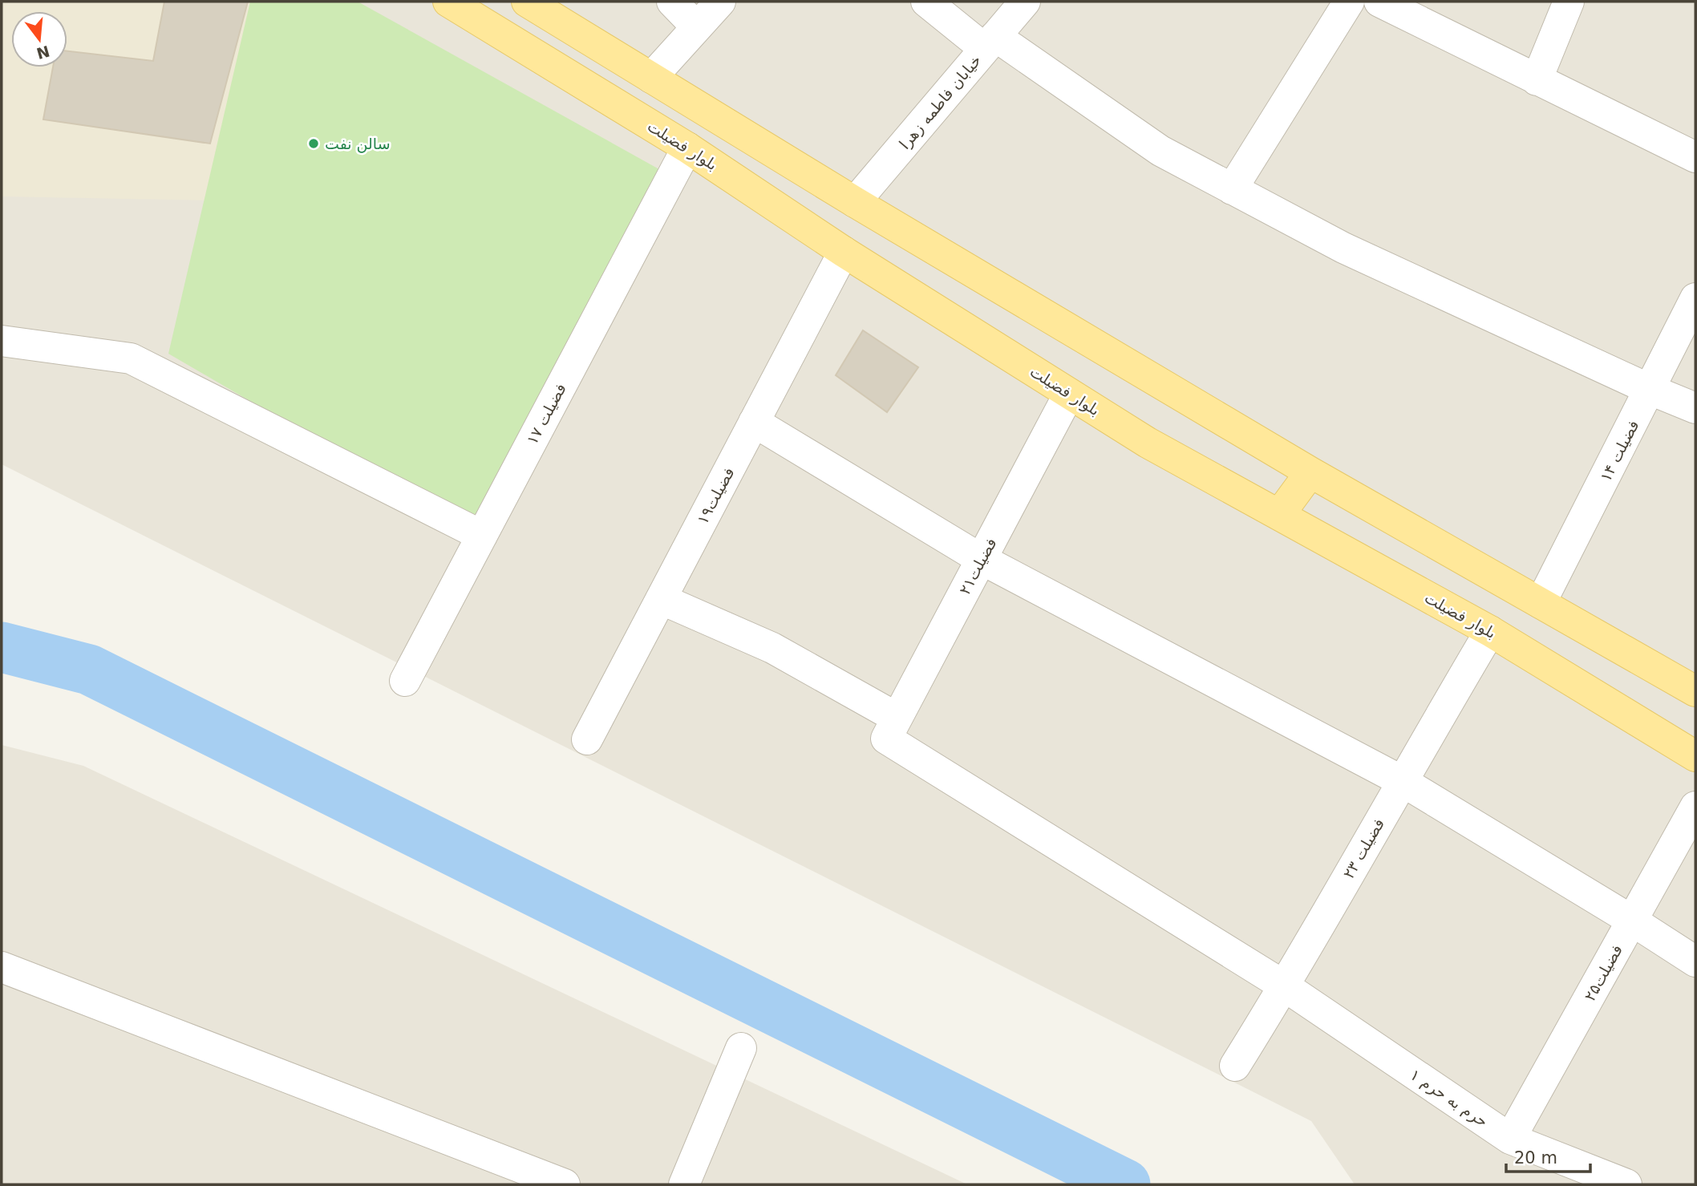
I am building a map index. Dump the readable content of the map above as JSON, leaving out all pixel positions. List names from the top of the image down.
{
  "streets": {
    "main road": ["بلوار فضیلت"],
    "street": [
      "خیابان فاطمه زهرا",
      "فضیلت ۱۷",
      "فضیلت ۱۴",
      "فضیلت۱۹",
      "فضیلت۲۱",
      "فضیلت ۲۳",
      "فضیلت۲۵",
      "حرم به حرم ۱"
    ]
  },
  "crossings": [
    ["بلوار فضیلت", "فضیلت ۱۷"],
    ["بلوار فضیلت", "فضیلت۱۹"],
    ["بلوار فضیلت", "فضیلت۲۱"],
    ["بلوار فضیلت", "فضیلت ۲۳"],
    ["فضیلت۱۹", "حرم به حرم ۱"],
    ["فضیلت۲۱", "حرم به حرم ۱"],
    ["فضیلت ۲۳", "حرم به حرم ۱"],
    ["فضیلت۲۵", "حرم به حرم ۱"]
  ],
  "places": ["سالن نفت"],
  "scale_bar": "20 m",
  "north": "bottom"
}
